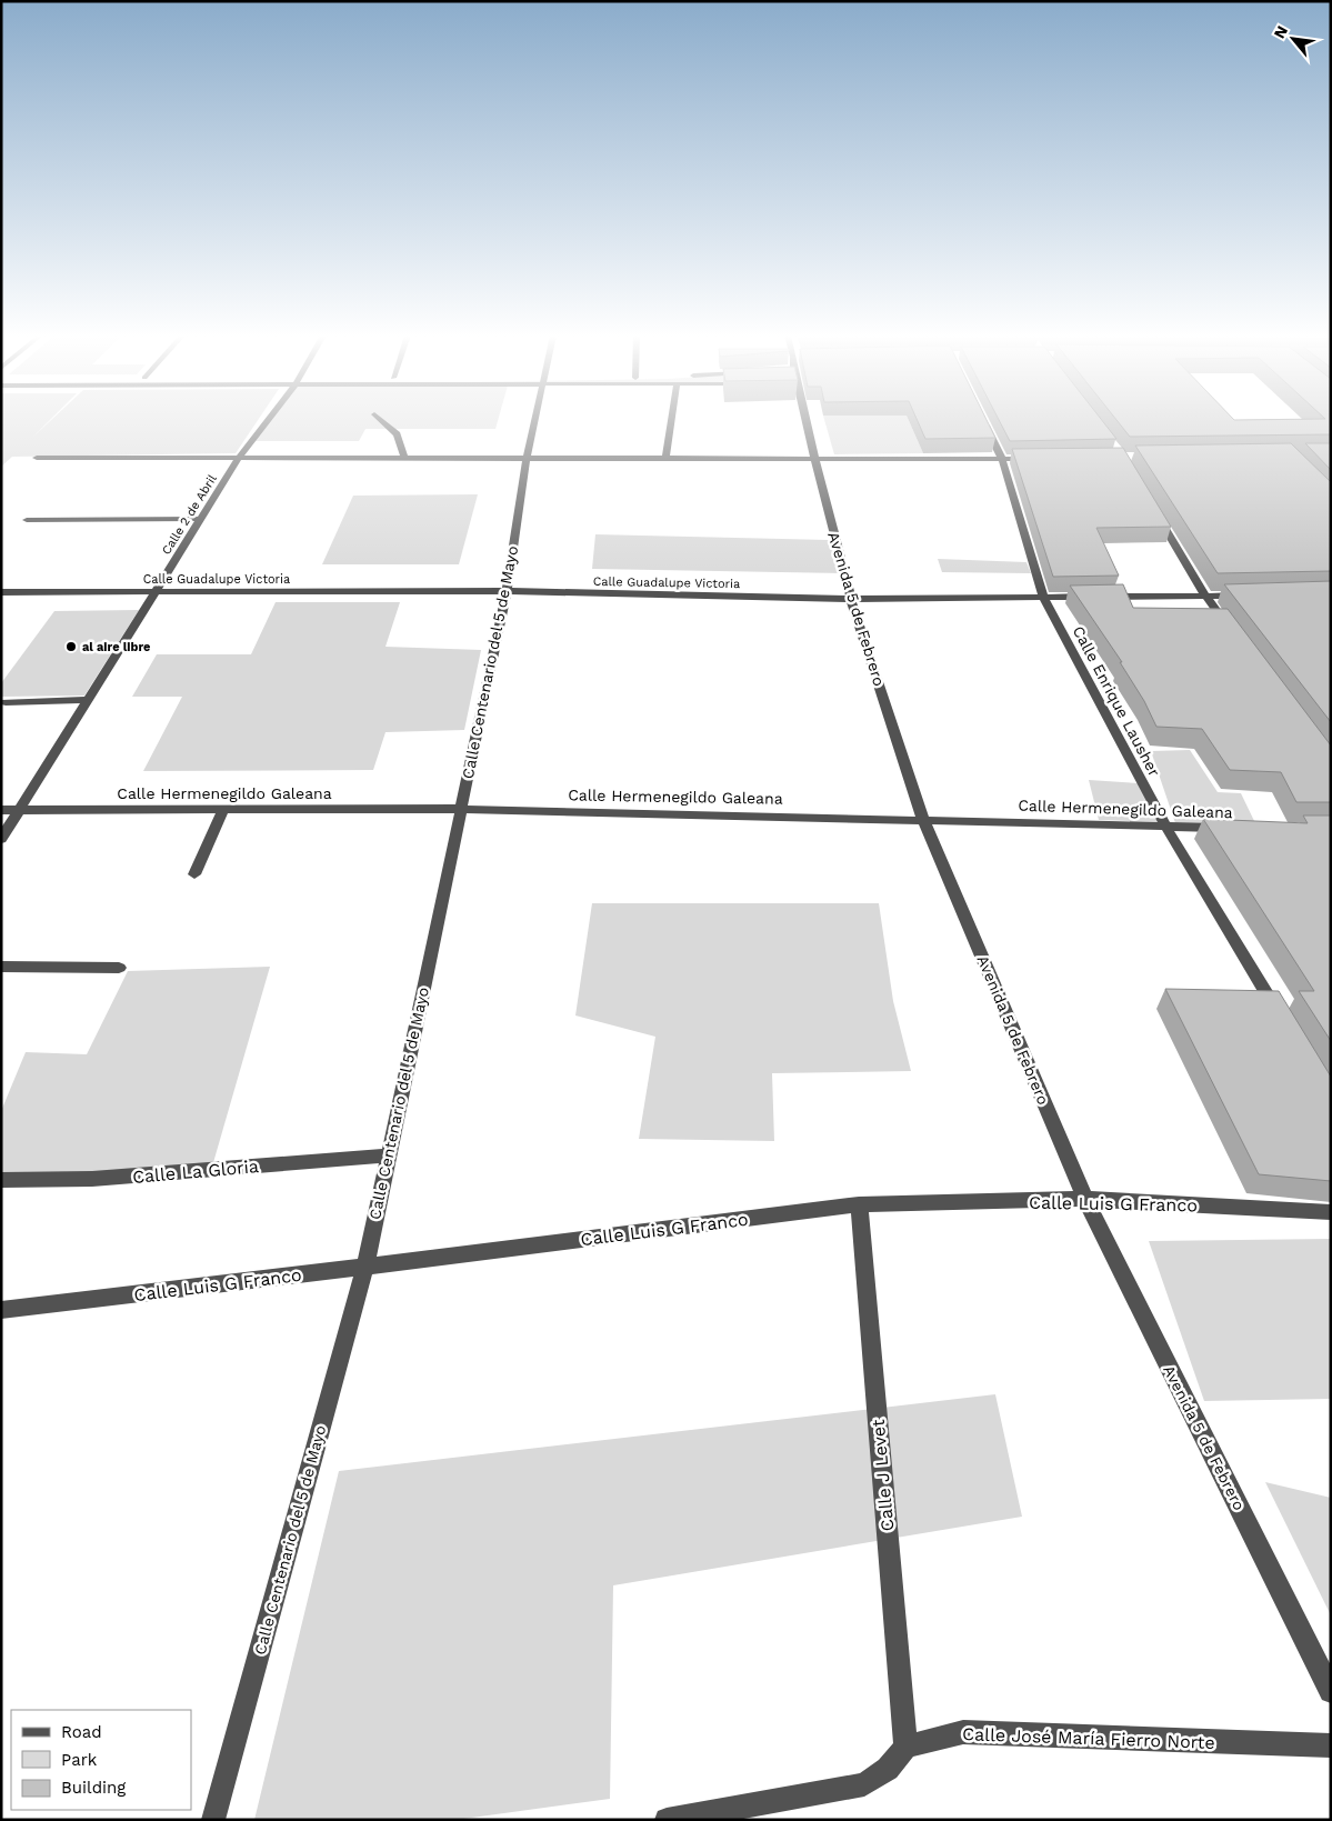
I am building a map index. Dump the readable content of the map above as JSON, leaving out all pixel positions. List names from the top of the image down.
{
  "streets": {
    "street": [
      "Calle 2 de Abril",
      "Calle Guadalupe Victoria",
      "Avenida 5 de Febrero",
      "Calle Centenario del 5 de Mayo",
      "Calle Enrique Lausher",
      "Calle Hermenegildo Galeana",
      "Calle La Gloria",
      "Calle Luis G Franco",
      "Calle J Levet",
      "Calle José María Fierro Norte"
    ]
  },
  "crossings": [
    ["Calle 2 de Abril", "Calle Guadalupe Victoria"],
    ["Calle 2 de Abril", "Calle Hermenegildo Galeana"],
    ["Calle Guadalupe Victoria", "Avenida 5 de Febrero"],
    ["Calle Guadalupe Victoria", "Calle Centenario del 5 de Mayo"],
    ["Calle Guadalupe Victoria", "Calle Enrique Lausher"],
    ["Avenida 5 de Febrero", "Calle Hermenegildo Galeana"],
    ["Avenida 5 de Febrero", "Calle Luis G Franco"],
    ["Calle Centenario del 5 de Mayo", "Calle Hermenegildo Galeana"],
    ["Calle Centenario del 5 de Mayo", "Calle La Gloria"],
    ["Calle Centenario del 5 de Mayo", "Calle Luis G Franco"],
    ["Calle Enrique Lausher", "Calle Hermenegildo Galeana"],
    ["Calle Luis G Franco", "Calle J Levet"],
    ["Calle J Levet", "Calle José María Fierro Norte"]
  ],
  "places": ["al aire libre"],
  "legend": ["Road", "Park", "Building"],
  "north": "top left"
}
